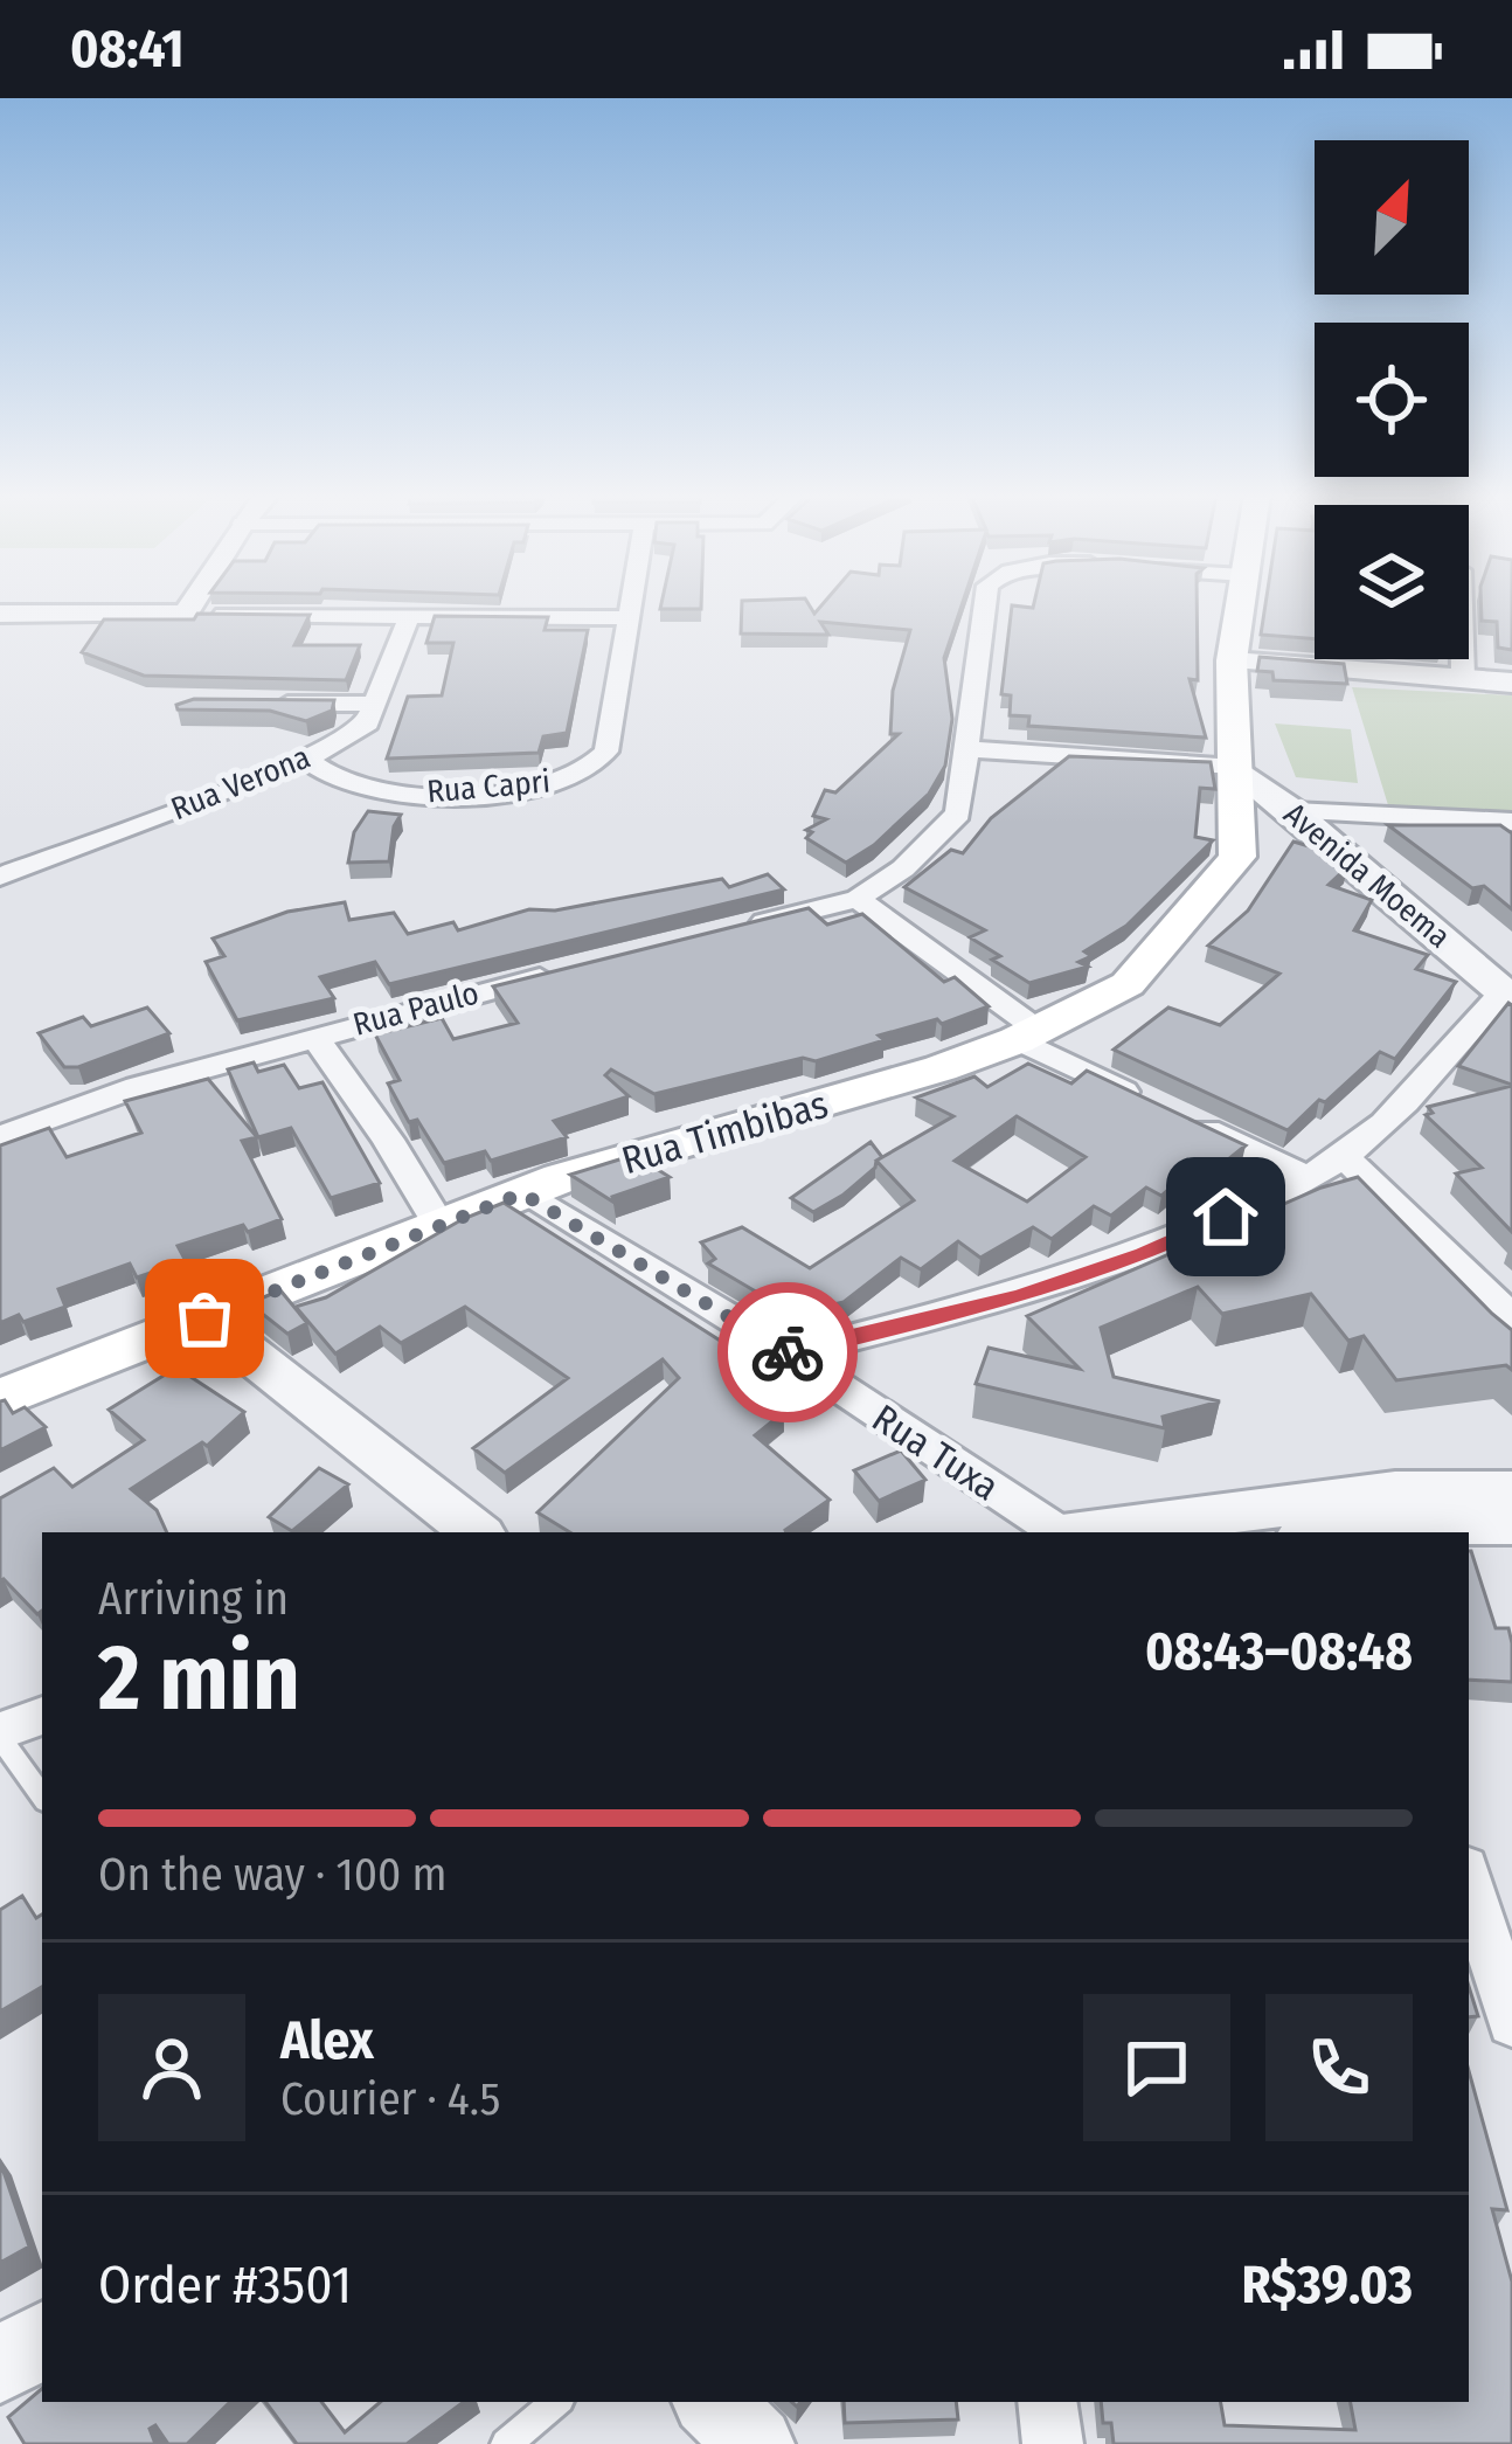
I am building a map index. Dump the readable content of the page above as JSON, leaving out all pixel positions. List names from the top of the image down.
{
  "streets": {
    "main road": ["Rua Timbibas"],
    "street": [
      "Rua Verona",
      "Rua Capri",
      "Avenida Moema",
      "Rua Paulo",
      "Rua Tuxa"
    ]
  },
  "crossings": [
    ["Rua Verona", "Rua Capri"],
    ["Avenida Moema", "Rua Timbibas"],
    ["Rua Timbibas", "Rua Tuxa"]
  ],
  "north": "top right",
  "page": {
    "status": "08:41",
    "heading": ["2 min", "Arriving in", "08:43–08:48"],
    "panel": [
      "Alex",
      "Courier · 4.5",
      "Order #3501",
      "R$39.03"
    ],
    "bar": "On the way · 100 m"
  }
}
